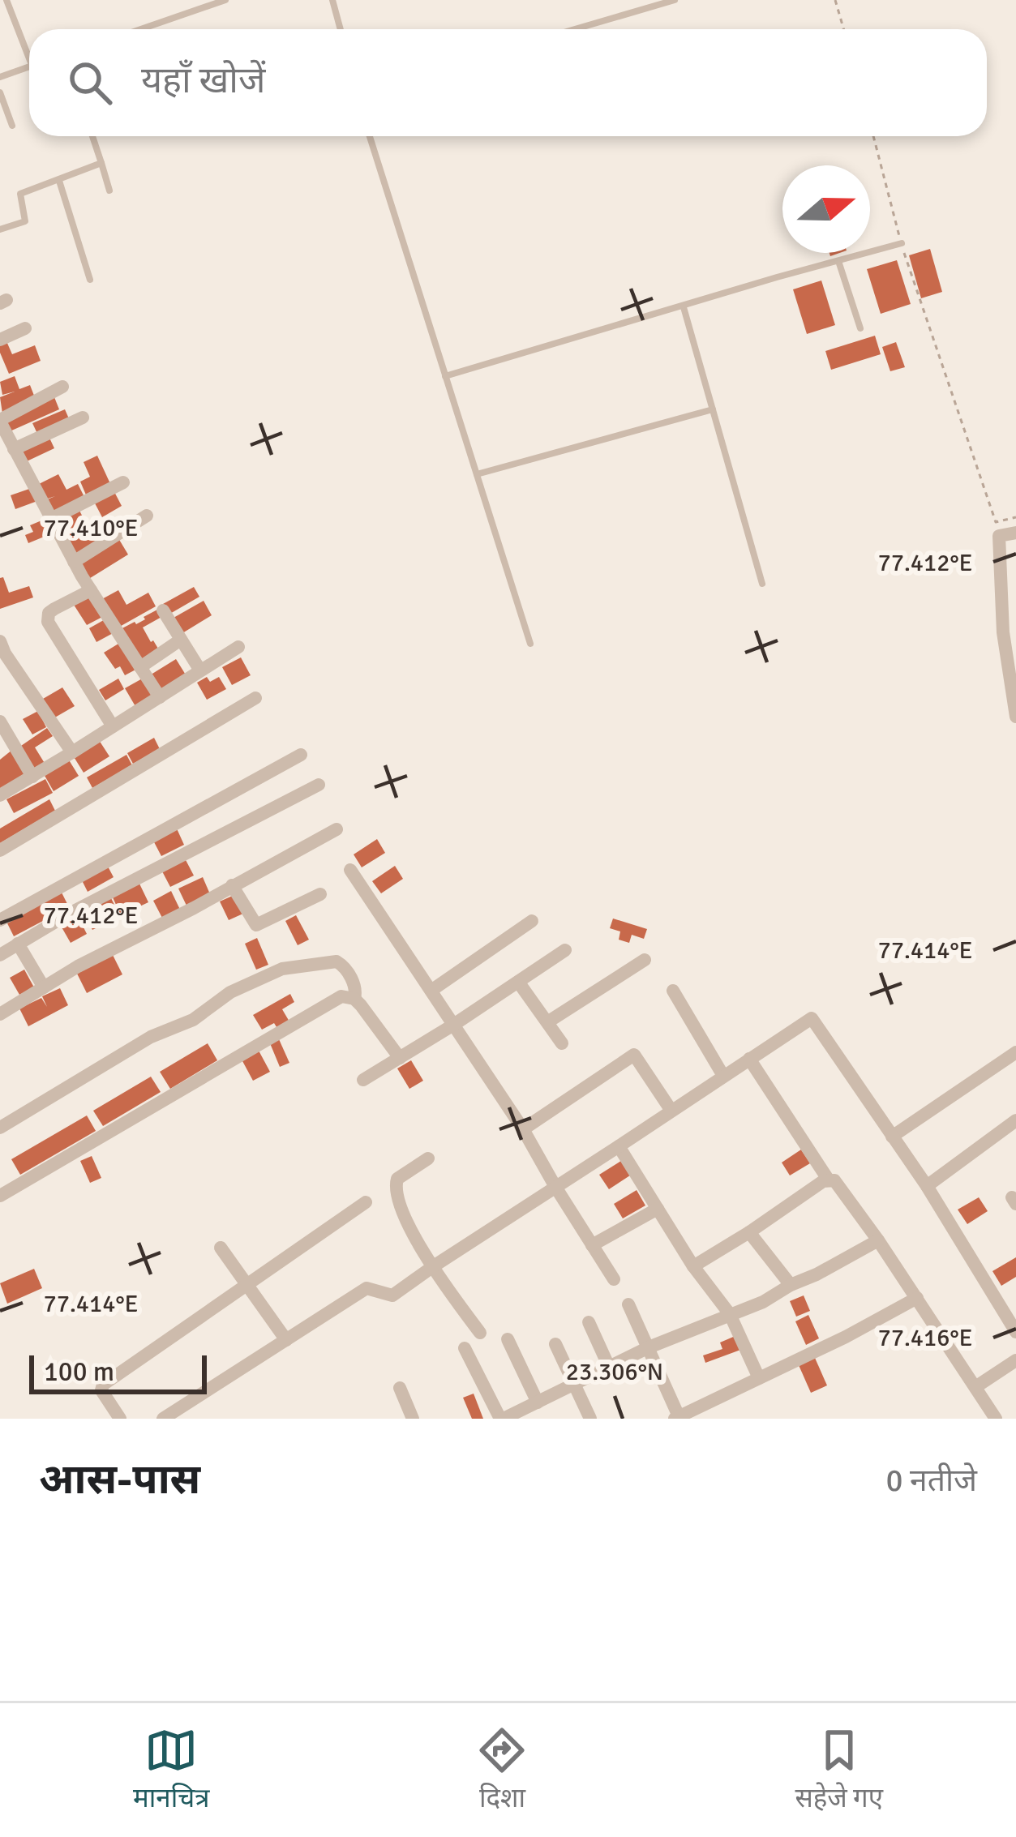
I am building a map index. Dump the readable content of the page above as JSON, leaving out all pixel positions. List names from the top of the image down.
{
  "scale_bar": "100 m",
  "north": "right",
  "page": {
    "search": "यहाँ खोजें",
    "scale": "100 m",
    "heading": ["आस-पास", "0 नतीजे"],
    "nav": ["मानचित्र", "दिशा", "सहेजे गए"]
  },
  "coordinates": [
    "77.410°E",
    "77.412°E",
    "77.414°E",
    "77.416°E",
    "23.306°N"
  ]
}
